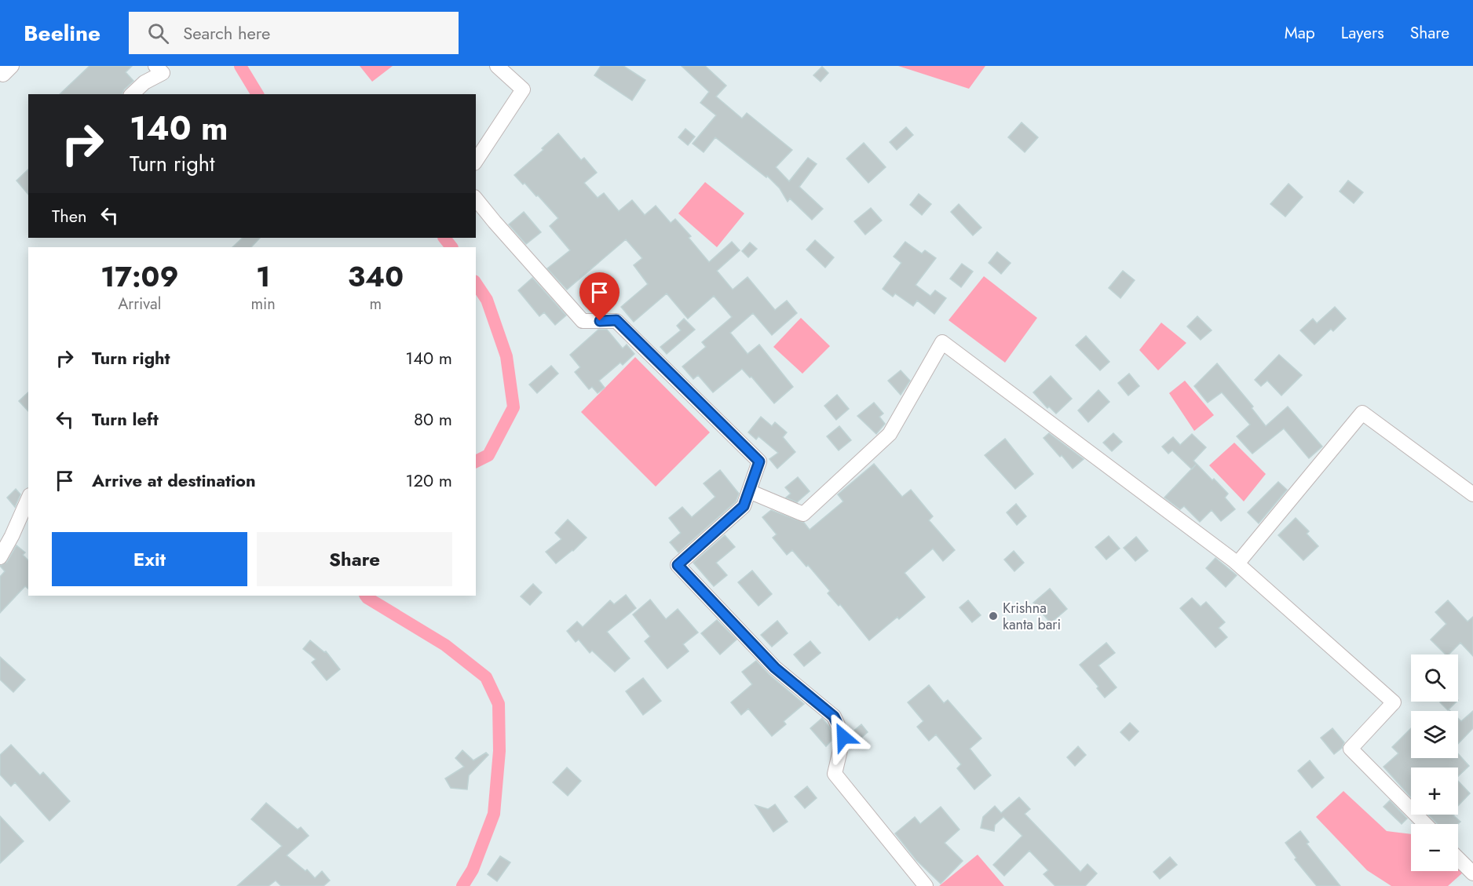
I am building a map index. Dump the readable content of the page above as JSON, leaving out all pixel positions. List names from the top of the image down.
{
  "places": ["Krishna kanta bari"],
  "page": {
    "header": "Beeline",
    "search": "Search here",
    "nav": ["Map", "Layers", "Share"],
    "turn": ["140 m", "Turn right"],
    "then": "Then",
    "eta": [
      "17:09",
      "Arrival",
      "1",
      "min",
      "340",
      "m"
    ],
    "list": [
      {
        "name": "Turn right",
        "value": "140 m"
      },
      {
        "name": "Turn left",
        "value": "80 m"
      },
      {
        "name": "Arrive at destination",
        "value": "120 m"
      }
    ],
    "buttons": ["Exit", "Share"],
    "map_buttons": ["+", "−"]
  }
}
